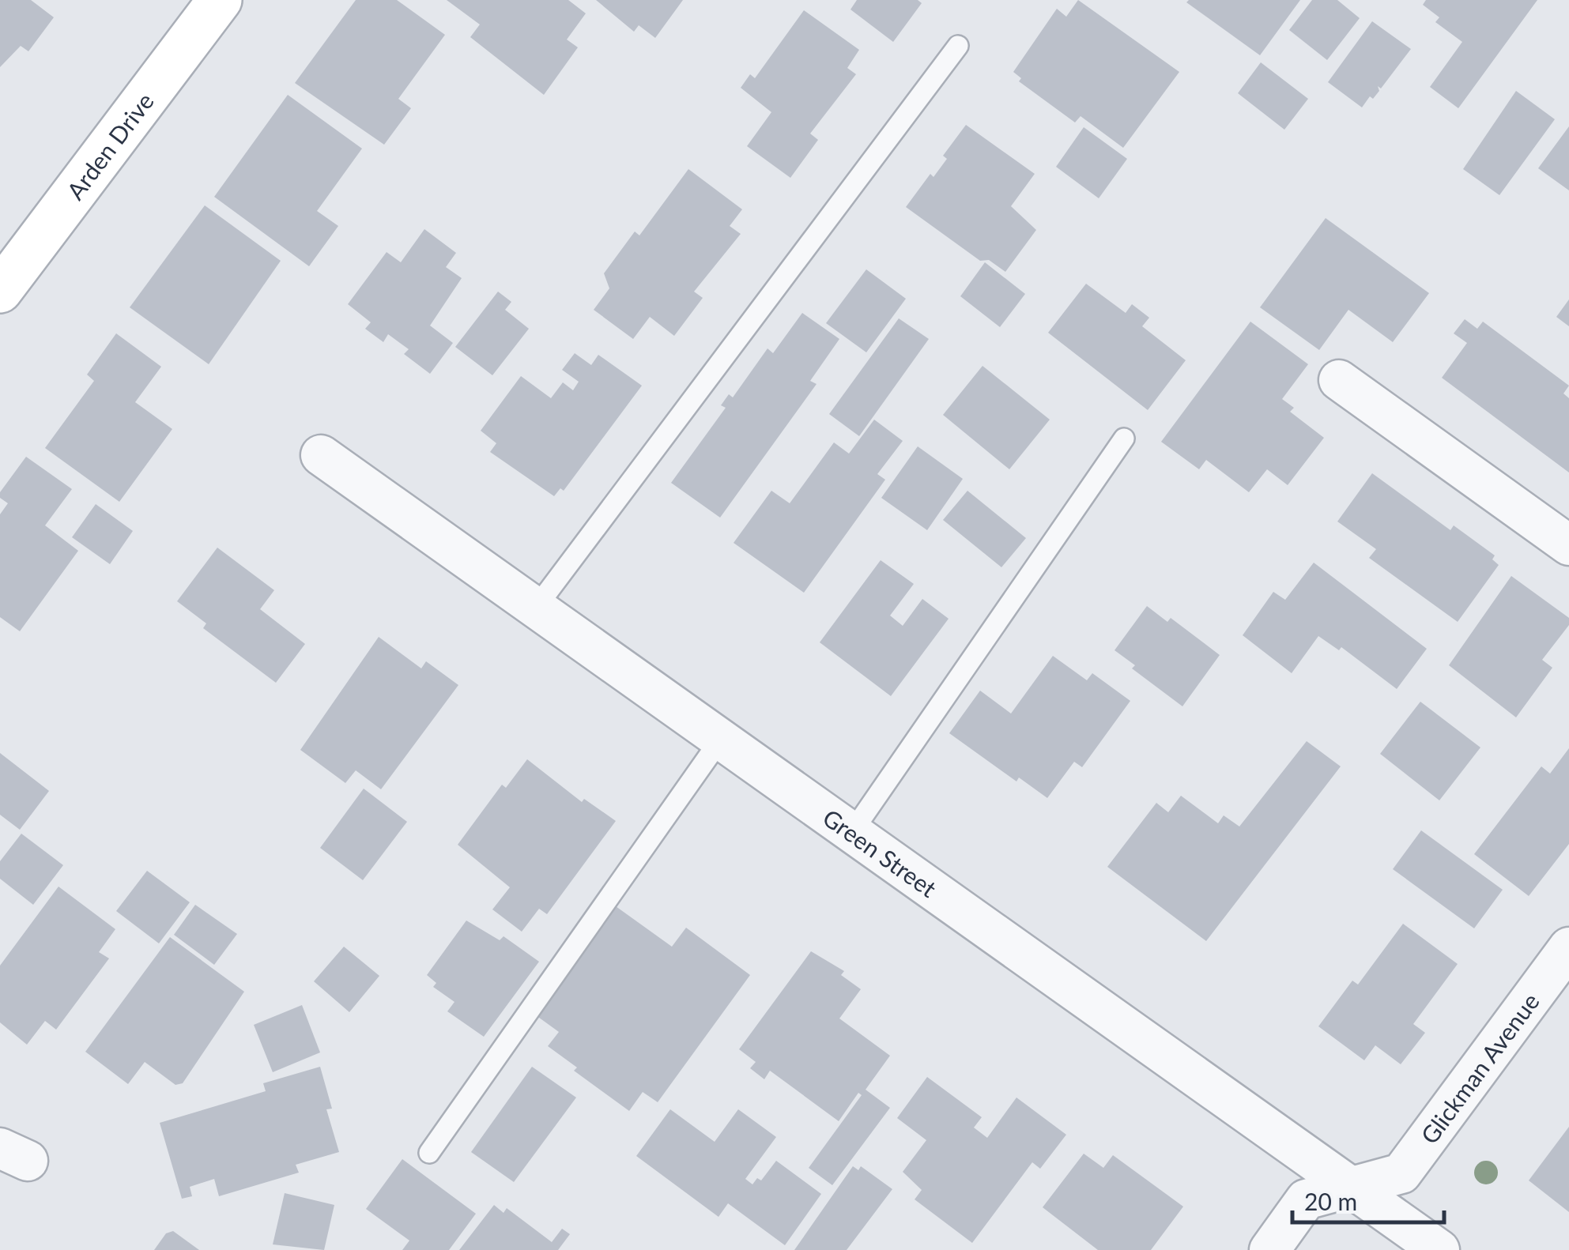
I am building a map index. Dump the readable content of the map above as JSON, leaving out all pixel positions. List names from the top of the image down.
{
  "streets": {
    "street": ["Arden Drive", "Green Street", "Glickman Avenue"]
  },
  "crossings": [
    ["Green Street", "Glickman Avenue"]
  ],
  "scale_bar": "20 m"
}
